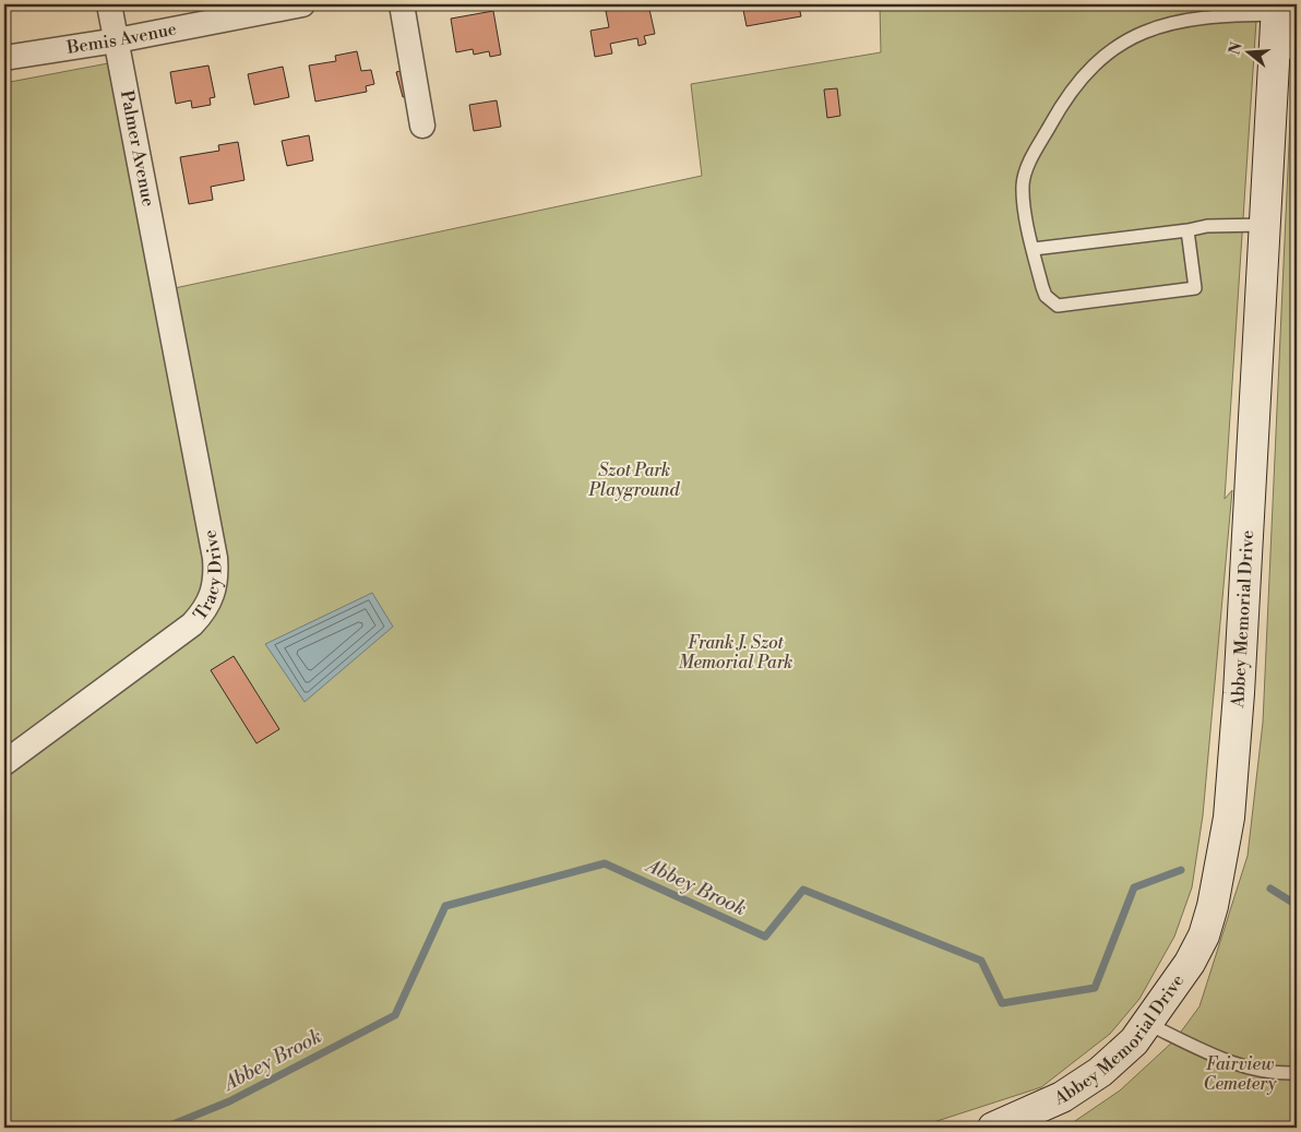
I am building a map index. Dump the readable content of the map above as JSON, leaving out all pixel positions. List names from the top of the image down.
{
  "streets": {
    "main road": ["Abbey Memorial Drive"],
    "street": ["Bemis Avenue", "Palmer Avenue", "Tracy Drive"]
  },
  "crossings": [
    ["Bemis Avenue", "Palmer Avenue"],
    ["Palmer Avenue", "Tracy Drive"]
  ],
  "water": ["Abbey Brook"],
  "parks": ["Szot Park Playground", "Frank J. Szot Memorial Park", "Fairview Cemetery"],
  "north": "left"
}
